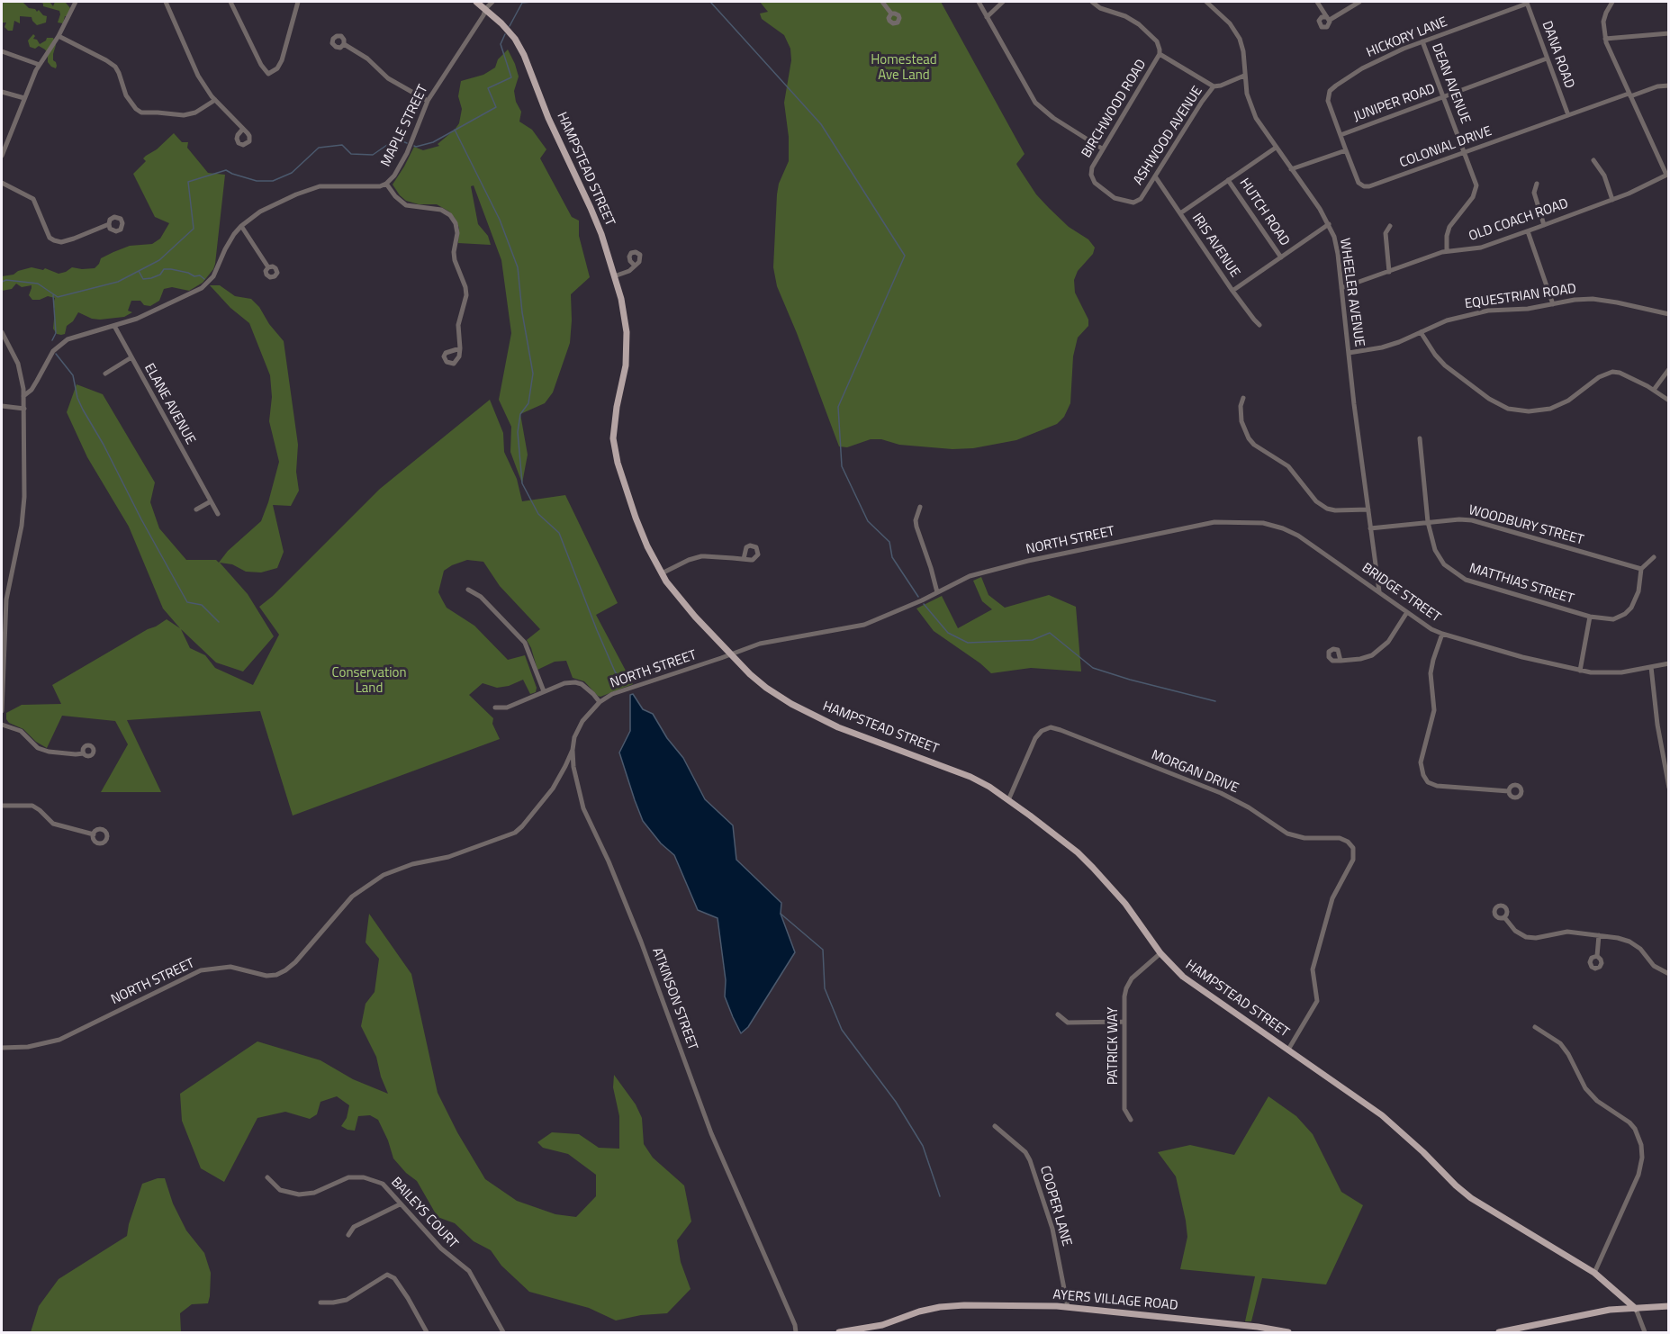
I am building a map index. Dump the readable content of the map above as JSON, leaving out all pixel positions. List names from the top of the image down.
{
  "streets": {
    "main road": ["HAMPSTEAD STREET", "AYERS VILLAGE ROAD"],
    "street": [
      "HICKORY LANE",
      "DANA ROAD",
      "DEAN AVENUE",
      "JUNIPER ROAD",
      "BIRCHWOOD ROAD",
      "MAPLE STREET",
      "ASHWOOD AVENUE",
      "COLONIAL DRIVE",
      "HUTCH ROAD",
      "OLD COACH ROAD",
      "IRIS AVENUE",
      "WHEELER AVENUE",
      "EQUESTRIAN ROAD",
      "ELANE AVENUE",
      "WOODBURY STREET",
      "NORTH STREET",
      "MATTHIAS STREET",
      "BRIDGE STREET",
      "MORGAN DRIVE",
      "ATKINSON STREET",
      "PATRICK WAY",
      "COOPER LANE",
      "BAILEYS COURT"
    ]
  },
  "crossings": [
    ["HICKORY LANE", "DANA ROAD"],
    ["HICKORY LANE", "DEAN AVENUE"],
    ["HICKORY LANE", "JUNIPER ROAD"],
    ["HICKORY LANE", "COLONIAL DRIVE"],
    ["DANA ROAD", "JUNIPER ROAD"],
    ["DANA ROAD", "COLONIAL DRIVE"],
    ["DEAN AVENUE", "JUNIPER ROAD"],
    ["DEAN AVENUE", "COLONIAL DRIVE"],
    ["DEAN AVENUE", "OLD COACH ROAD"],
    ["BIRCHWOOD ROAD", "ASHWOOD AVENUE"],
    ["MAPLE STREET", "HAMPSTEAD STREET"],
    ["MAPLE STREET", "ELANE AVENUE"],
    ["ASHWOOD AVENUE", "IRIS AVENUE"],
    ["HAMPSTEAD STREET", "NORTH STREET"],
    ["HAMPSTEAD STREET", "MORGAN DRIVE"],
    ["HAMPSTEAD STREET", "PATRICK WAY"],
    ["OLD COACH ROAD", "WHEELER AVENUE"],
    ["WHEELER AVENUE", "EQUESTRIAN ROAD"],
    ["WHEELER AVENUE", "WOODBURY STREET"],
    ["WHEELER AVENUE", "BRIDGE STREET"],
    ["WOODBURY STREET", "MATTHIAS STREET"],
    ["NORTH STREET", "BRIDGE STREET"],
    ["NORTH STREET", "ATKINSON STREET"],
    ["COOPER LANE", "AYERS VILLAGE ROAD"]
  ],
  "parks": ["Homestead Ave Land", "Conservation Land"]
}
